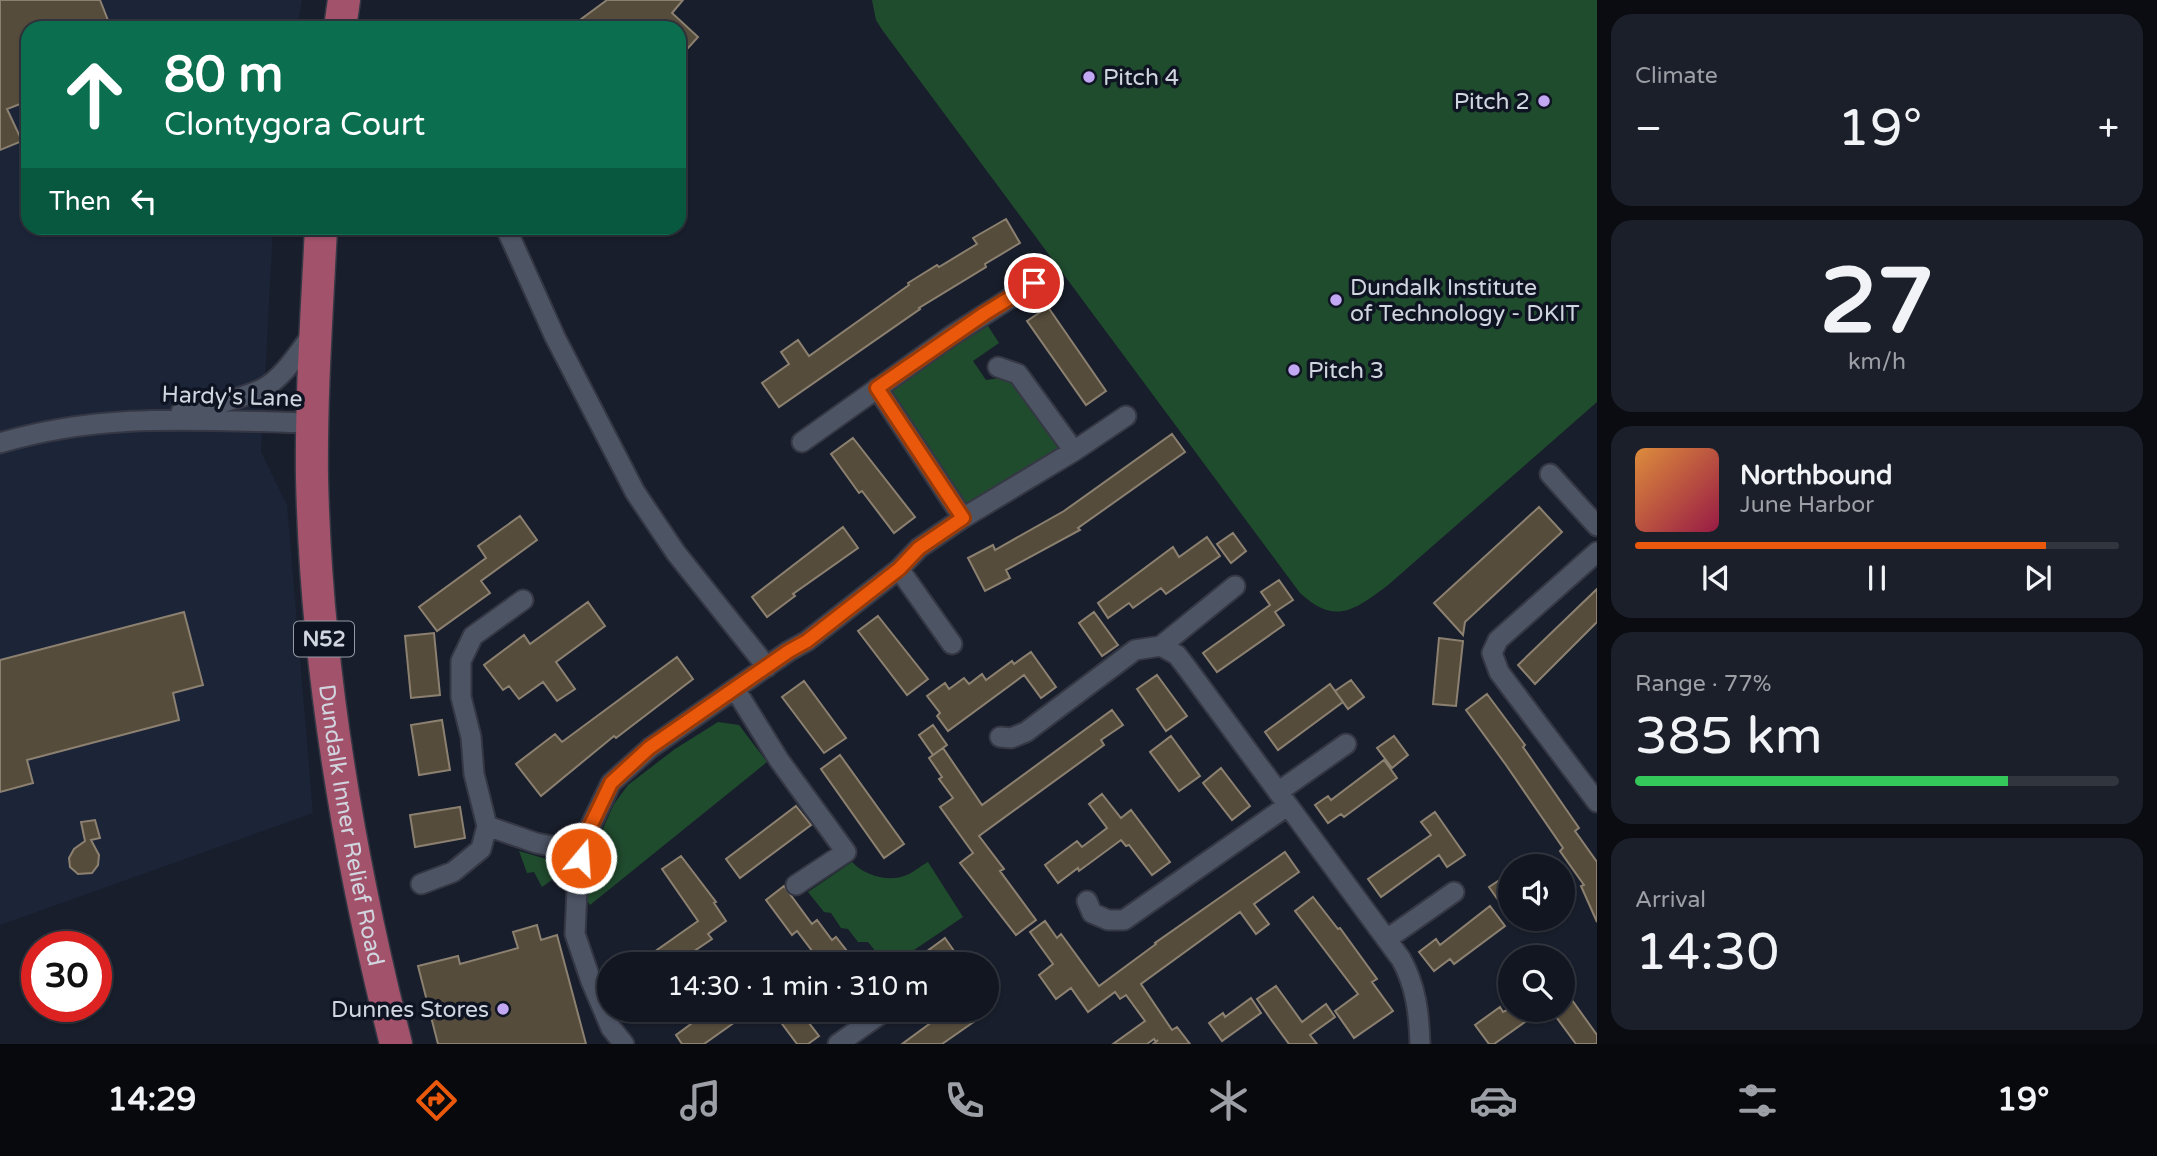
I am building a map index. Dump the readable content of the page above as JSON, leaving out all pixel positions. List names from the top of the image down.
{
  "streets": {
    "main road": ["N52", "Dundalk Inner Relief Road"],
    "street": ["Hardy's Lane"]
  },
  "crossings": [
    ["Hardy's Lane", "Dundalk Inner Relief Road"]
  ],
  "places": [
    "Pitch 4",
    "Pitch 2",
    "Dundalk Institute of Technology - DKIT",
    "Pitch 3",
    "Dunnes Stores"
  ],
  "page": {
    "tile": [
      "Climate",
      ["27", "km/h"],
      ["Range · 77%", "385 km"],
      ["Arrival", "14:30"]
    ],
    "turn": ["80 m", "Clontygora Court"],
    "heat": ["−", "19°", "+"],
    "then": "Then",
    "song": ["Northbound", "June Harbor"],
    "limit": "30",
    "trip": "14:30 · 1 min · 310 m",
    "tabs": ["14:29", "19°"]
  }
}
